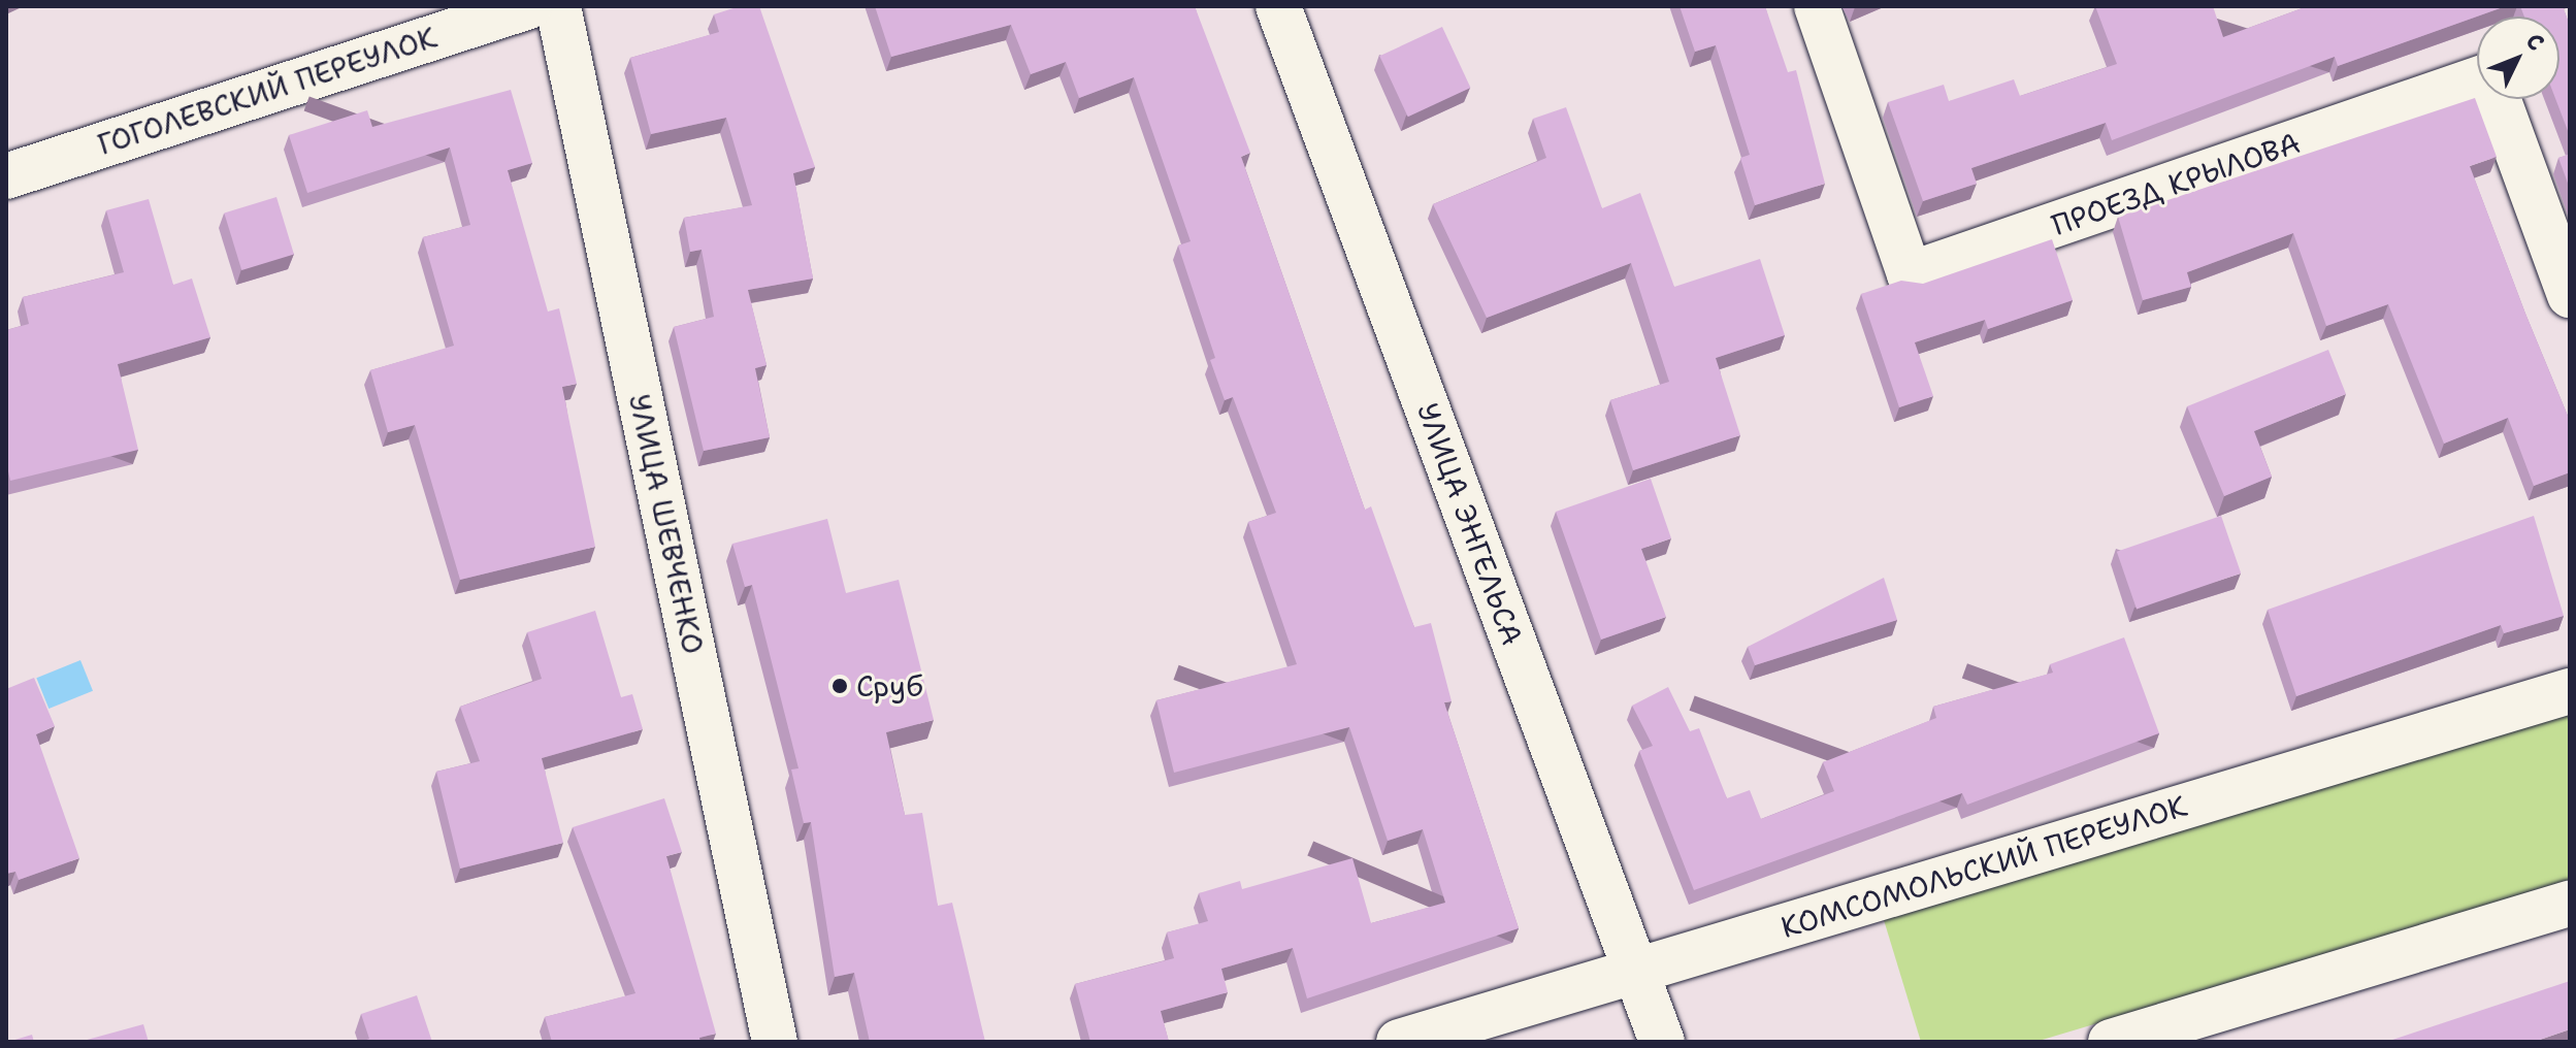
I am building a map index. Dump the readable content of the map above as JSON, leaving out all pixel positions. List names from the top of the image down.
{
  "streets": {
    "street": [
      "ГОГОЛЕВСКИЙ ПЕРЕУЛОК",
      "ПРОЕЗД КРЫЛОВА",
      "УЛИЦА ШЕВЧЕНКО",
      "УЛИЦА ЭНГЕЛЬСА",
      "КОМСОМОЛЬСКИЙ ПЕРЕУЛОК"
    ]
  },
  "crossings": [
    ["УЛИЦА ЭНГЕЛЬСА", "КОМСОМОЛЬСКИЙ ПЕРЕУЛОК"]
  ],
  "places": ["Сруб"],
  "north": "top right"
}
